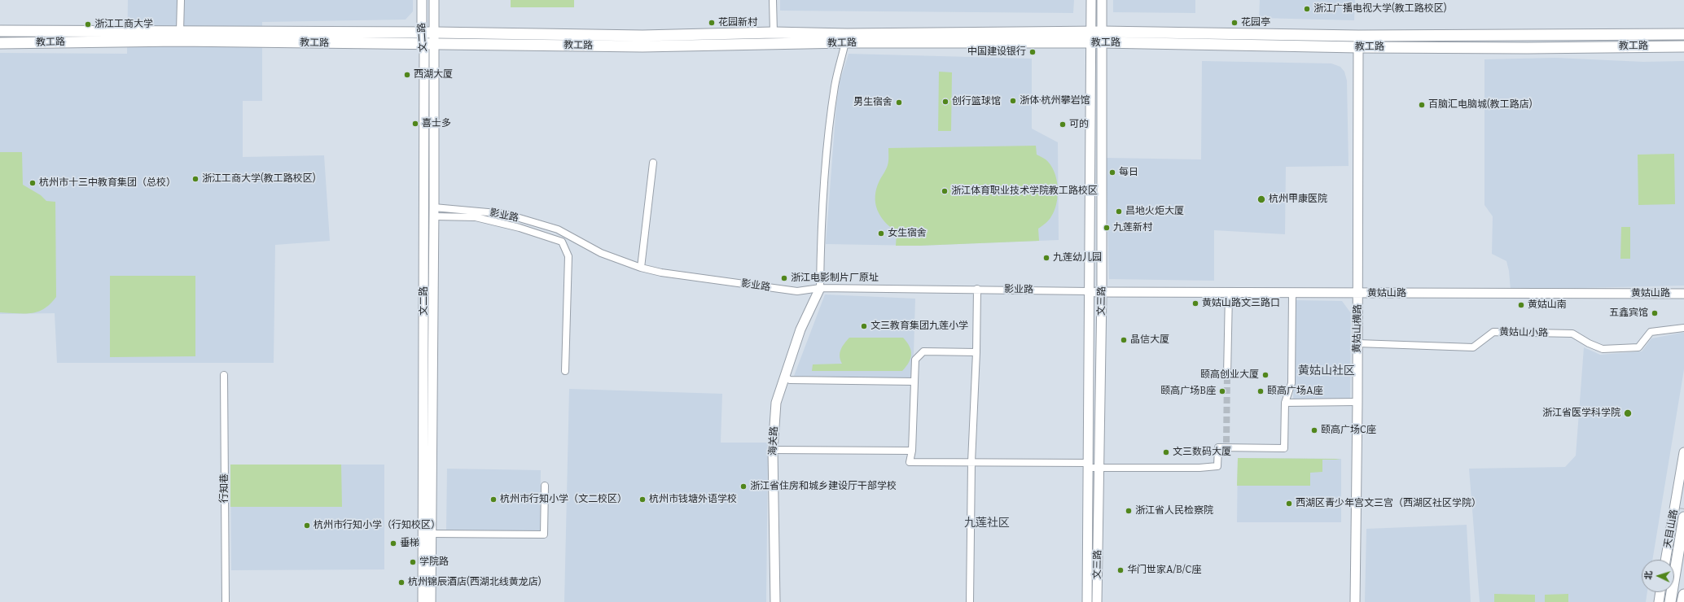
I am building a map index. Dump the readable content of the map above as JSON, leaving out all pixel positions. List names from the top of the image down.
{
  "streets": {
    "main road": [
      "文二路",
      "教工路",
      "黄姑山路",
      "文三路",
      "黄姑山横路",
      "海关路",
      "天目山路"
    ],
    "street": ["影业路", "黄姑山小路", "行知巷"]
  },
  "crossings": [
    ["文二路", "教工路"],
    ["文二路", "影业路"],
    ["教工路", "文三路"],
    ["教工路", "黄姑山横路"],
    ["影业路", "黄姑山路"],
    ["影业路", "文三路"],
    ["影业路", "海关路"],
    ["黄姑山路", "文三路"],
    ["黄姑山路", "黄姑山横路"],
    ["黄姑山横路", "黄姑山小路"]
  ],
  "districts": ["黄姑山社区", "九莲社区"],
  "places": [
    "浙江广播电视大学(教工路校区)",
    "花园新村",
    "花园亭",
    "浙江工商大学",
    "中国建设银行",
    "西湖大厦",
    "浙体·杭州攀岩馆",
    "创行篮球馆",
    "男生宿舍",
    "百脑汇电脑城(教工路店)",
    "喜士多",
    "可的",
    "每日",
    "浙江工商大学(教工路校区)",
    "杭州市十三中教育集团（总校）",
    "浙江体育职业技术学院教工路校区",
    "杭州甲康医院",
    "昌地火炬大厦",
    "九莲新村",
    "女生宿舍",
    "九莲幼儿园",
    "浙江电影制片厂原址",
    "黄姑山路文三路口",
    "黄姑山南",
    "五鑫宾馆",
    "文三教育集团九莲小学",
    "晶信大厦",
    "颐高创业大厦",
    "颐高广场B座",
    "颐高广场A座",
    "浙江省医学科学院",
    "颐高广场C座",
    "文三数码大厦",
    "浙江省住房和城乡建设厅干部学校",
    "杭州市行知小学（文二校区）",
    "杭州市钱塘外语学校",
    "西湖区青少年宫文三宫（西湖区社区学院）",
    "浙江省人民检察院",
    "杭州市行知小学（行知校区）",
    "垂梯",
    "学院路",
    "华门世家A/B/C座",
    "杭州锦辰酒店(西湖北线黄龙店)"
  ],
  "north": "left"
}
